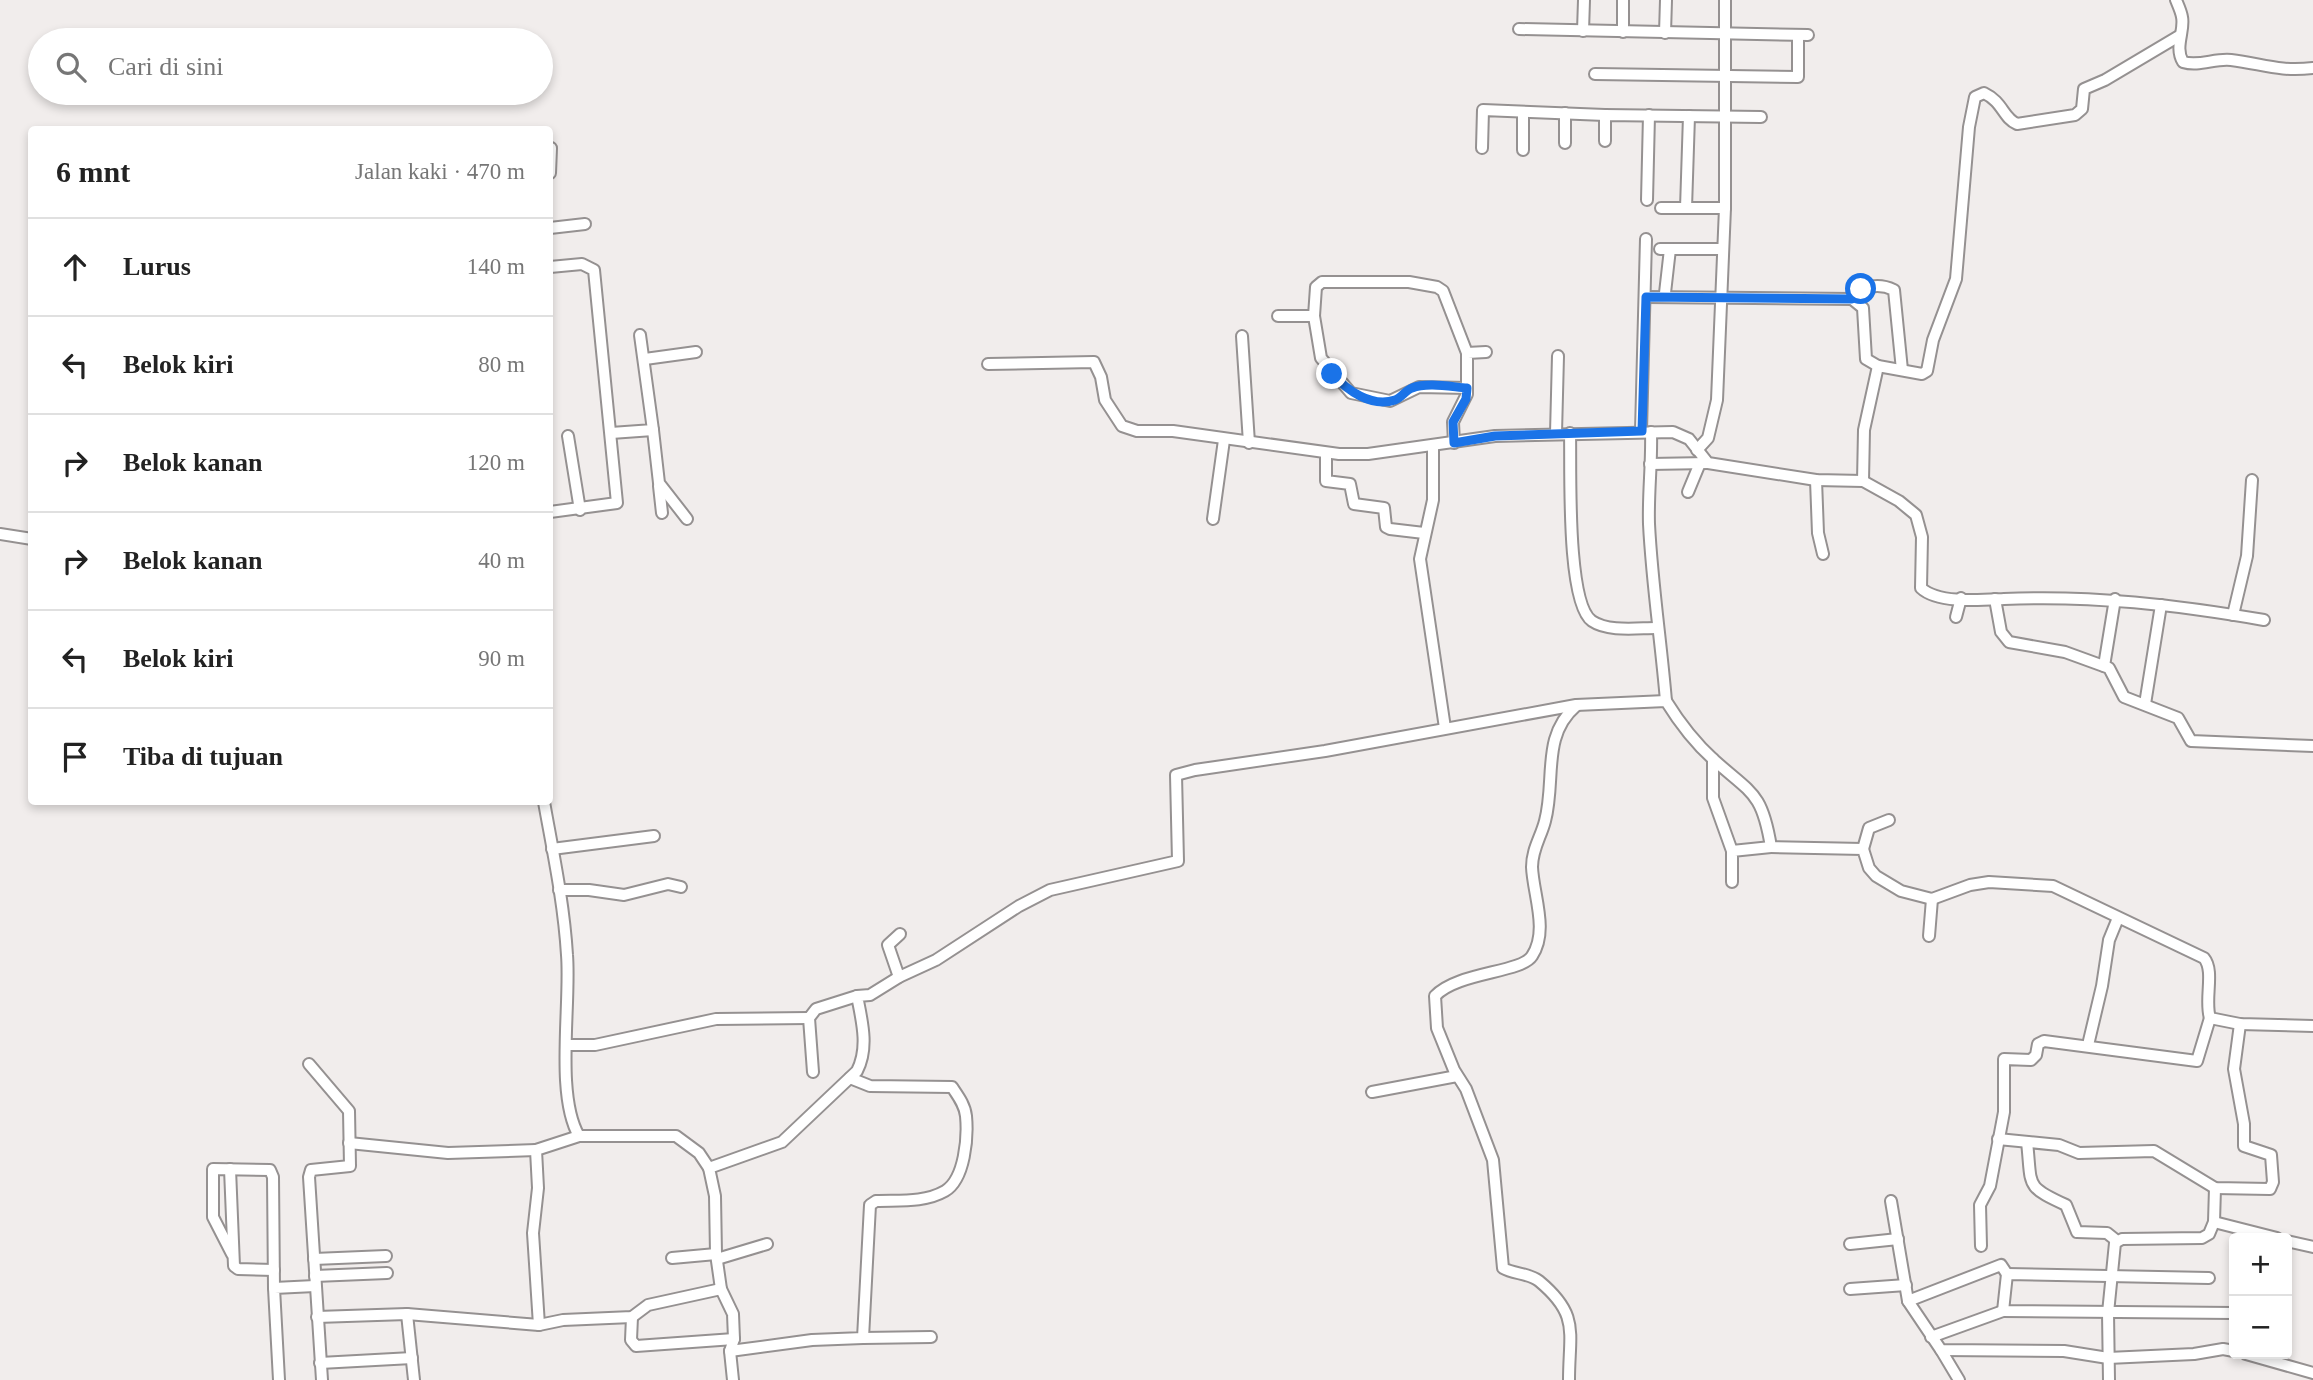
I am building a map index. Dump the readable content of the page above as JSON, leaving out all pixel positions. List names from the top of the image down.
{
  "page": {
    "search": "Cari di sini",
    "heading": ["6 mnt", "Jalan kaki · 470 m"],
    "list": [
      ["Lurus", "140 m"],
      ["Belok kiri", "80 m"],
      ["Belok kanan", "120 m"],
      ["Belok kanan", "40 m"],
      ["Belok kiri", "90 m"],
      "Tiba di tujuan"
    ],
    "map_buttons": ["+", "−"]
  }
}
